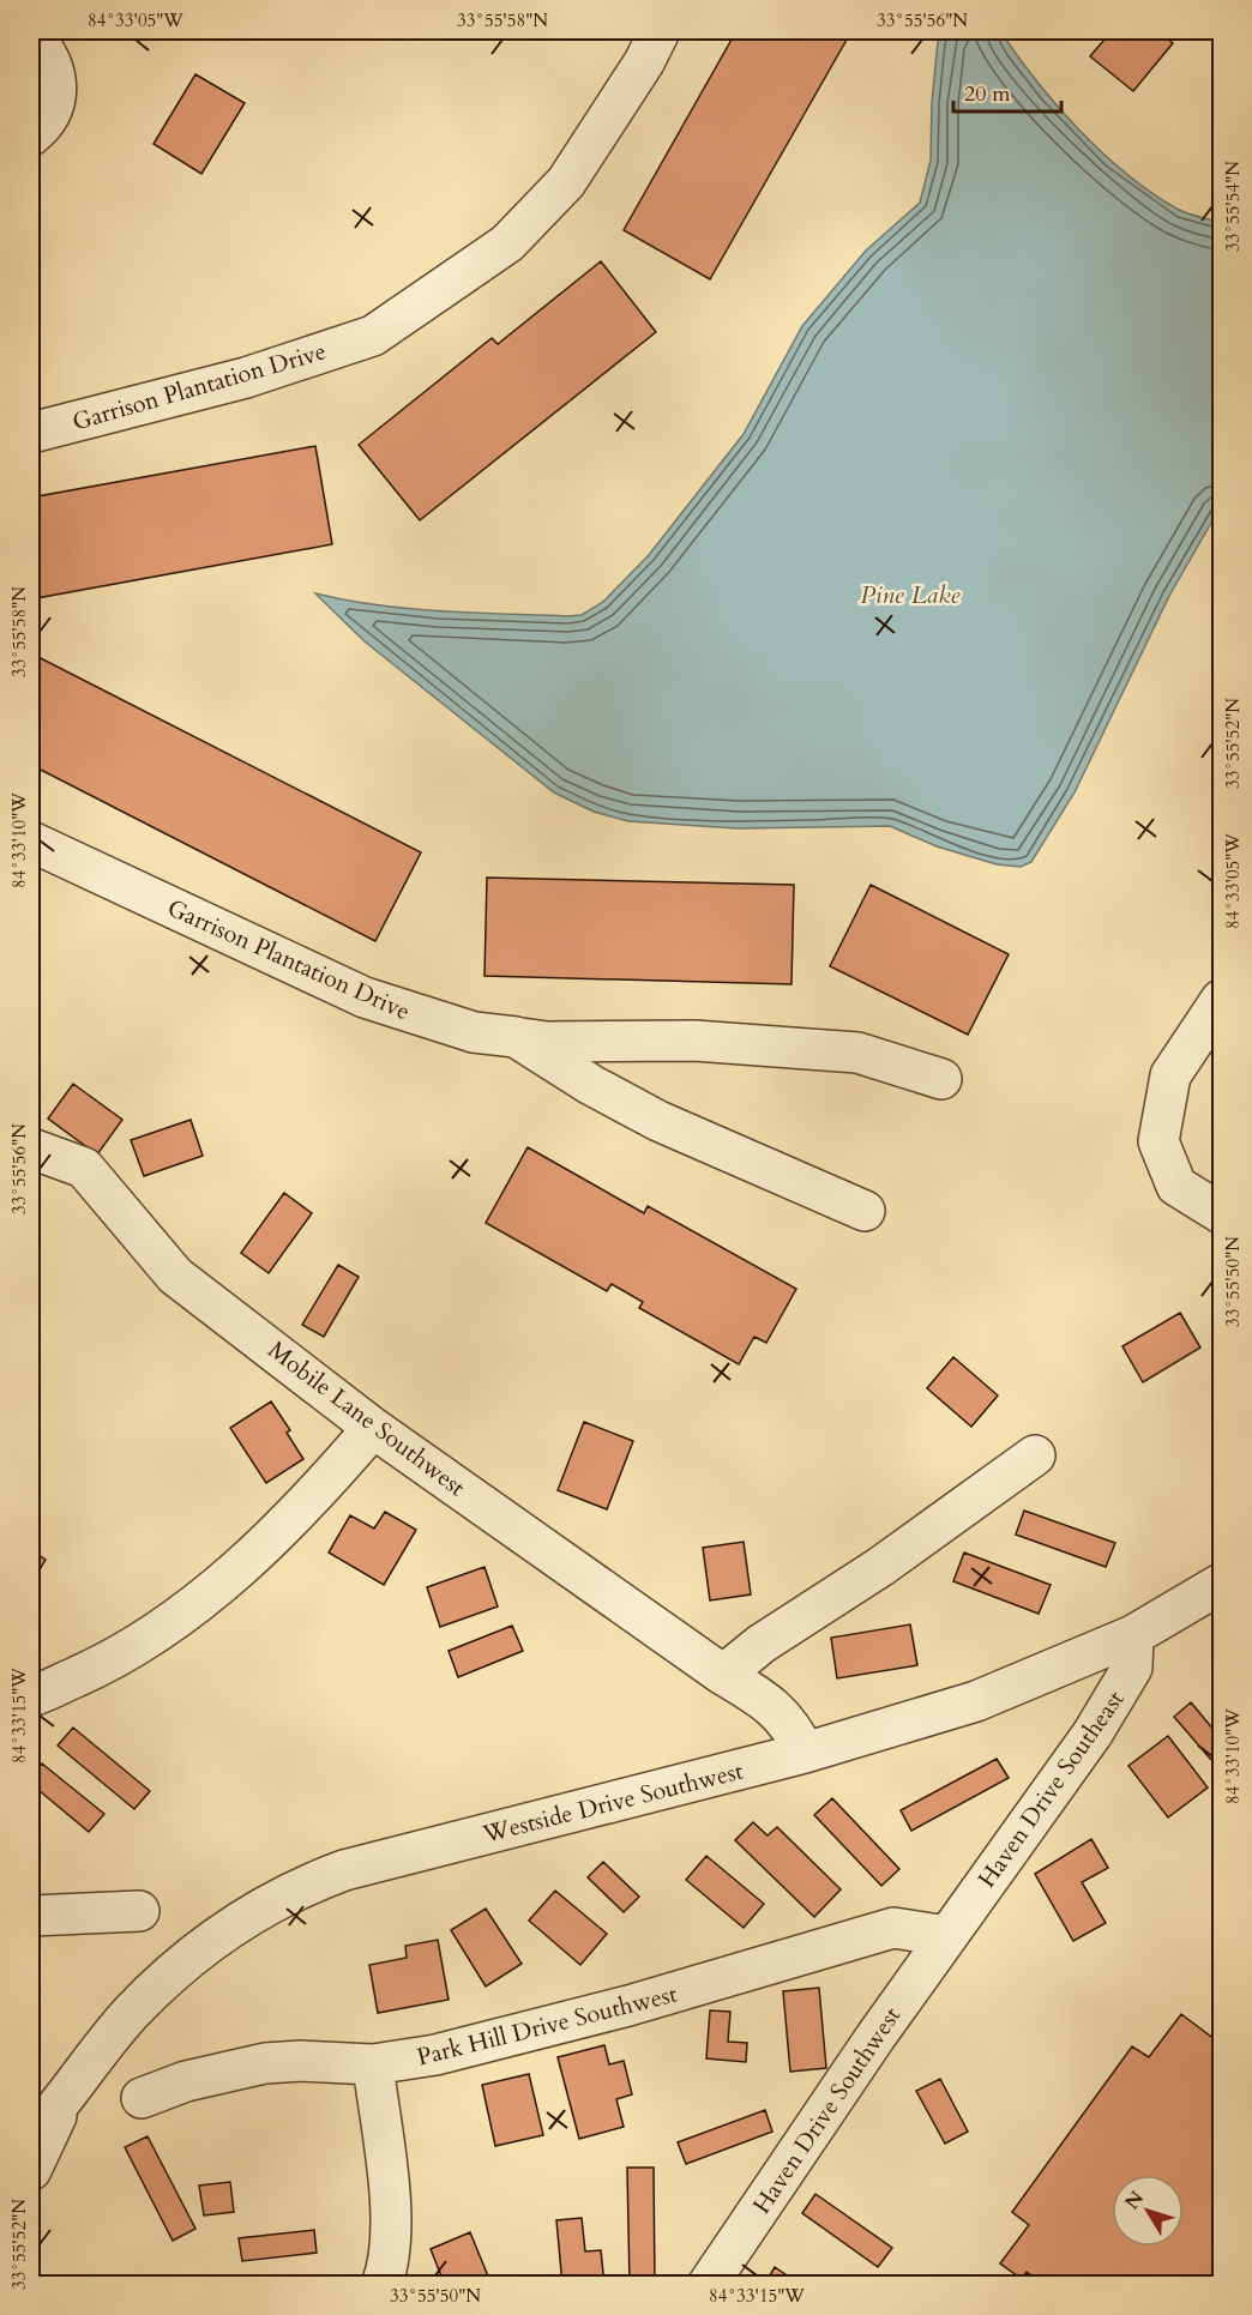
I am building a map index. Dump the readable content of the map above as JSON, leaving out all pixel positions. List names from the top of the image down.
{
  "streets": {
    "street": [
      "Garrison Plantation Drive",
      "Mobile Lane Southwest",
      "Haven Drive Southeast",
      "Westside Drive Southwest",
      "Park Hill Drive Southwest",
      "Haven Drive Southwest"
    ]
  },
  "crossings": [
    ["Mobile Lane Southwest", "Westside Drive Southwest"],
    ["Haven Drive Southeast", "Westside Drive Southwest"],
    ["Haven Drive Southeast", "Park Hill Drive Southwest"],
    ["Haven Drive Southeast", "Haven Drive Southwest"],
    ["Park Hill Drive Southwest", "Haven Drive Southwest"]
  ],
  "water": ["Pine Lake"],
  "scale_bar": "20 m",
  "north": "top left",
  "coordinates": [
    "84°33'05\"W",
    "33°55'58\"N",
    "33°55'56\"N",
    "33°55'54\"N",
    "33°55'52\"N",
    "84°33'10\"W",
    "33°55'50\"N",
    "84°33'15\"W"
  ]
}
